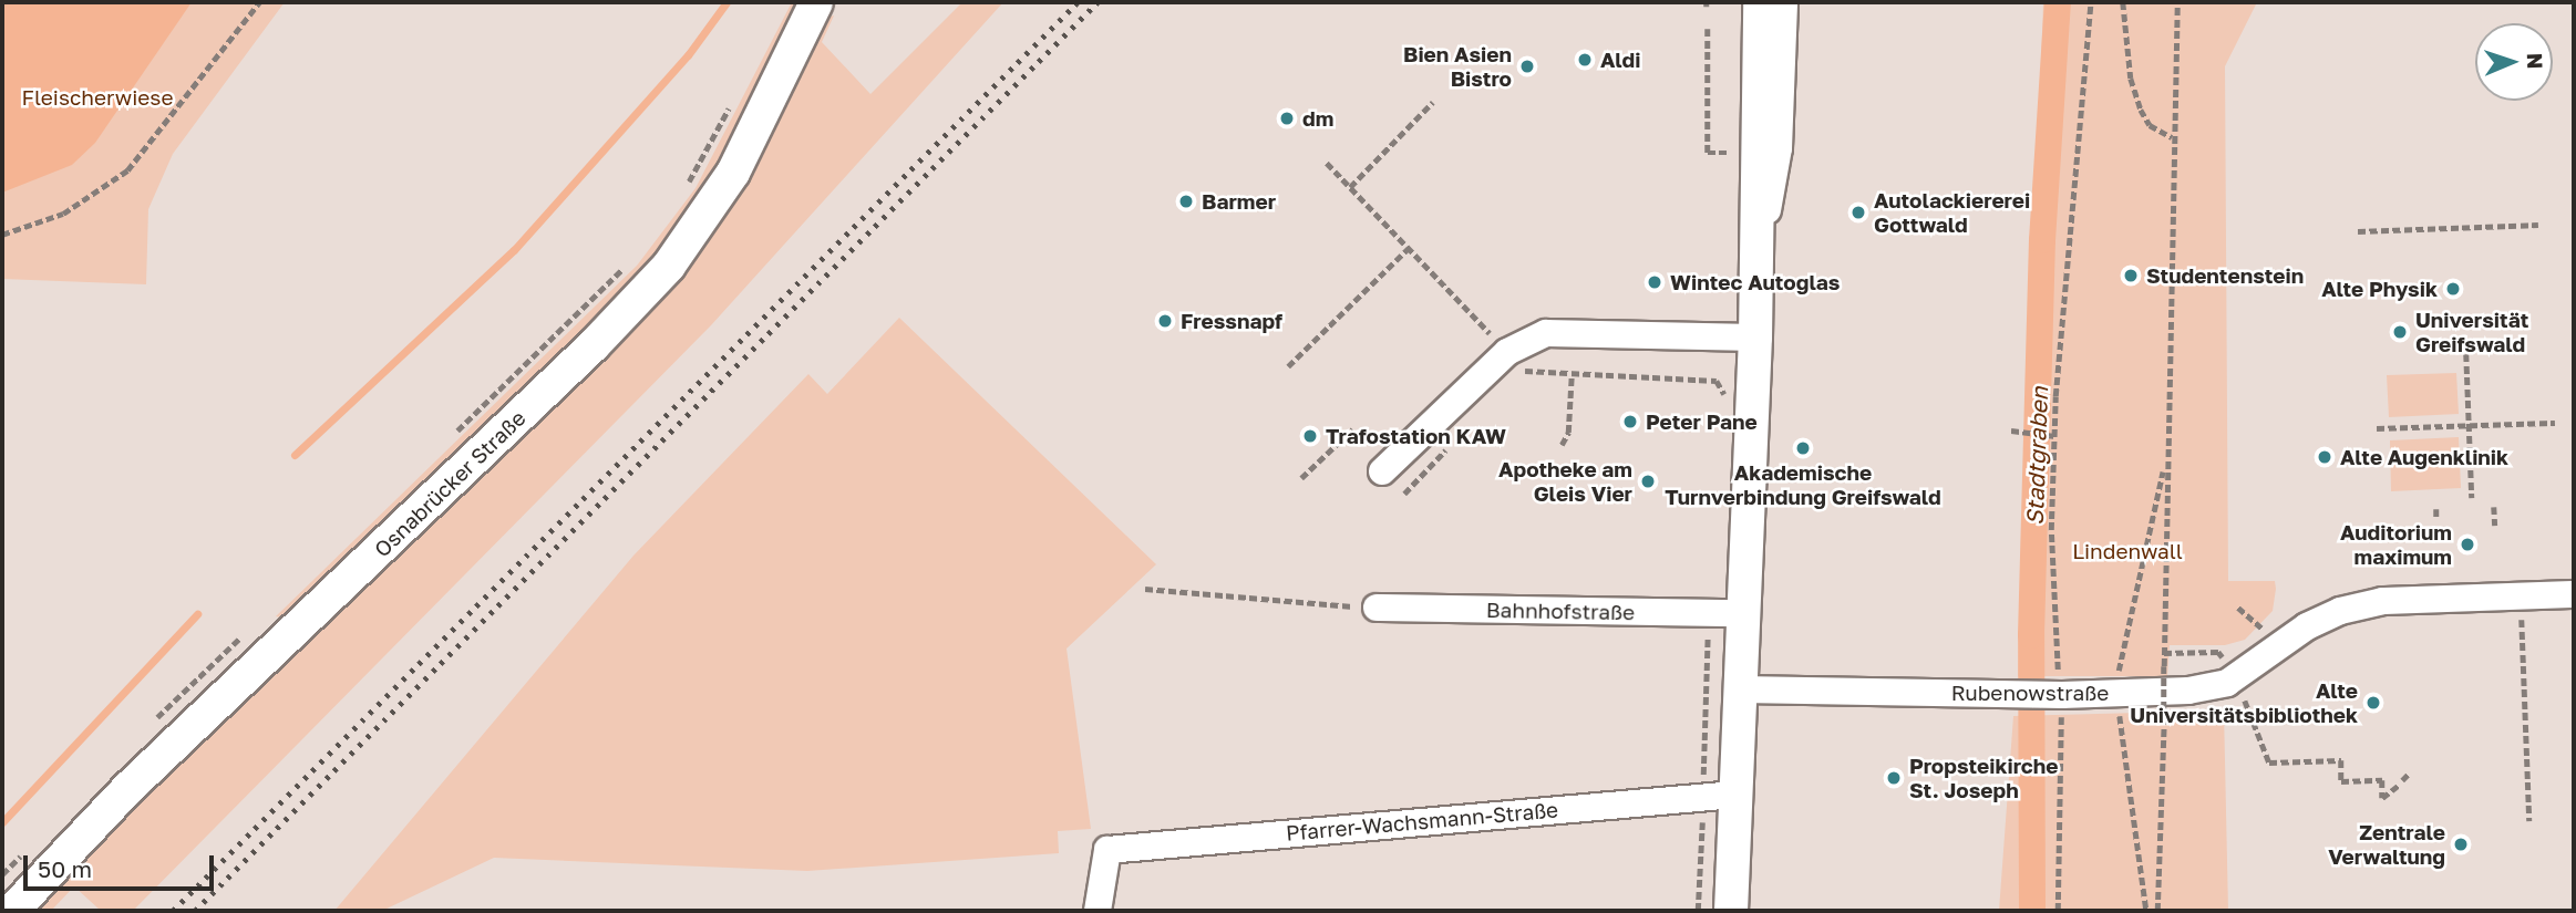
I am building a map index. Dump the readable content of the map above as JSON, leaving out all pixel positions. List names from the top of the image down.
{
  "streets": {
    "main road": ["Osnabrücker Straße"],
    "street": ["Bahnhofstraße", "Rubenowstraße", "Pfarrer-Wachsmann-Straße"]
  },
  "water": ["Stadtgraben"],
  "parks": ["Fleischerwiese", "Lindenwall"],
  "places": [
    "Aldi",
    "Bien Asien Bistro",
    "dm",
    "Barmer",
    "Autolackiererei Gottwald",
    "Studentenstein",
    "Wintec Autoglas",
    "Alte Physik",
    "Fressnapf",
    "Universität Greifswald",
    "Peter Pane",
    "Trafostation KAW",
    "Akademische Turnverbindung Greifswald",
    "Alte Augenklinik",
    "Apotheke am Gleis Vier",
    "Auditorium maximum",
    "Alte Universitätsbibliothek",
    "Propsteikirche St. Joseph",
    "Zentrale Verwaltung"
  ],
  "scale_bar": "50 m",
  "north": "right"
}
